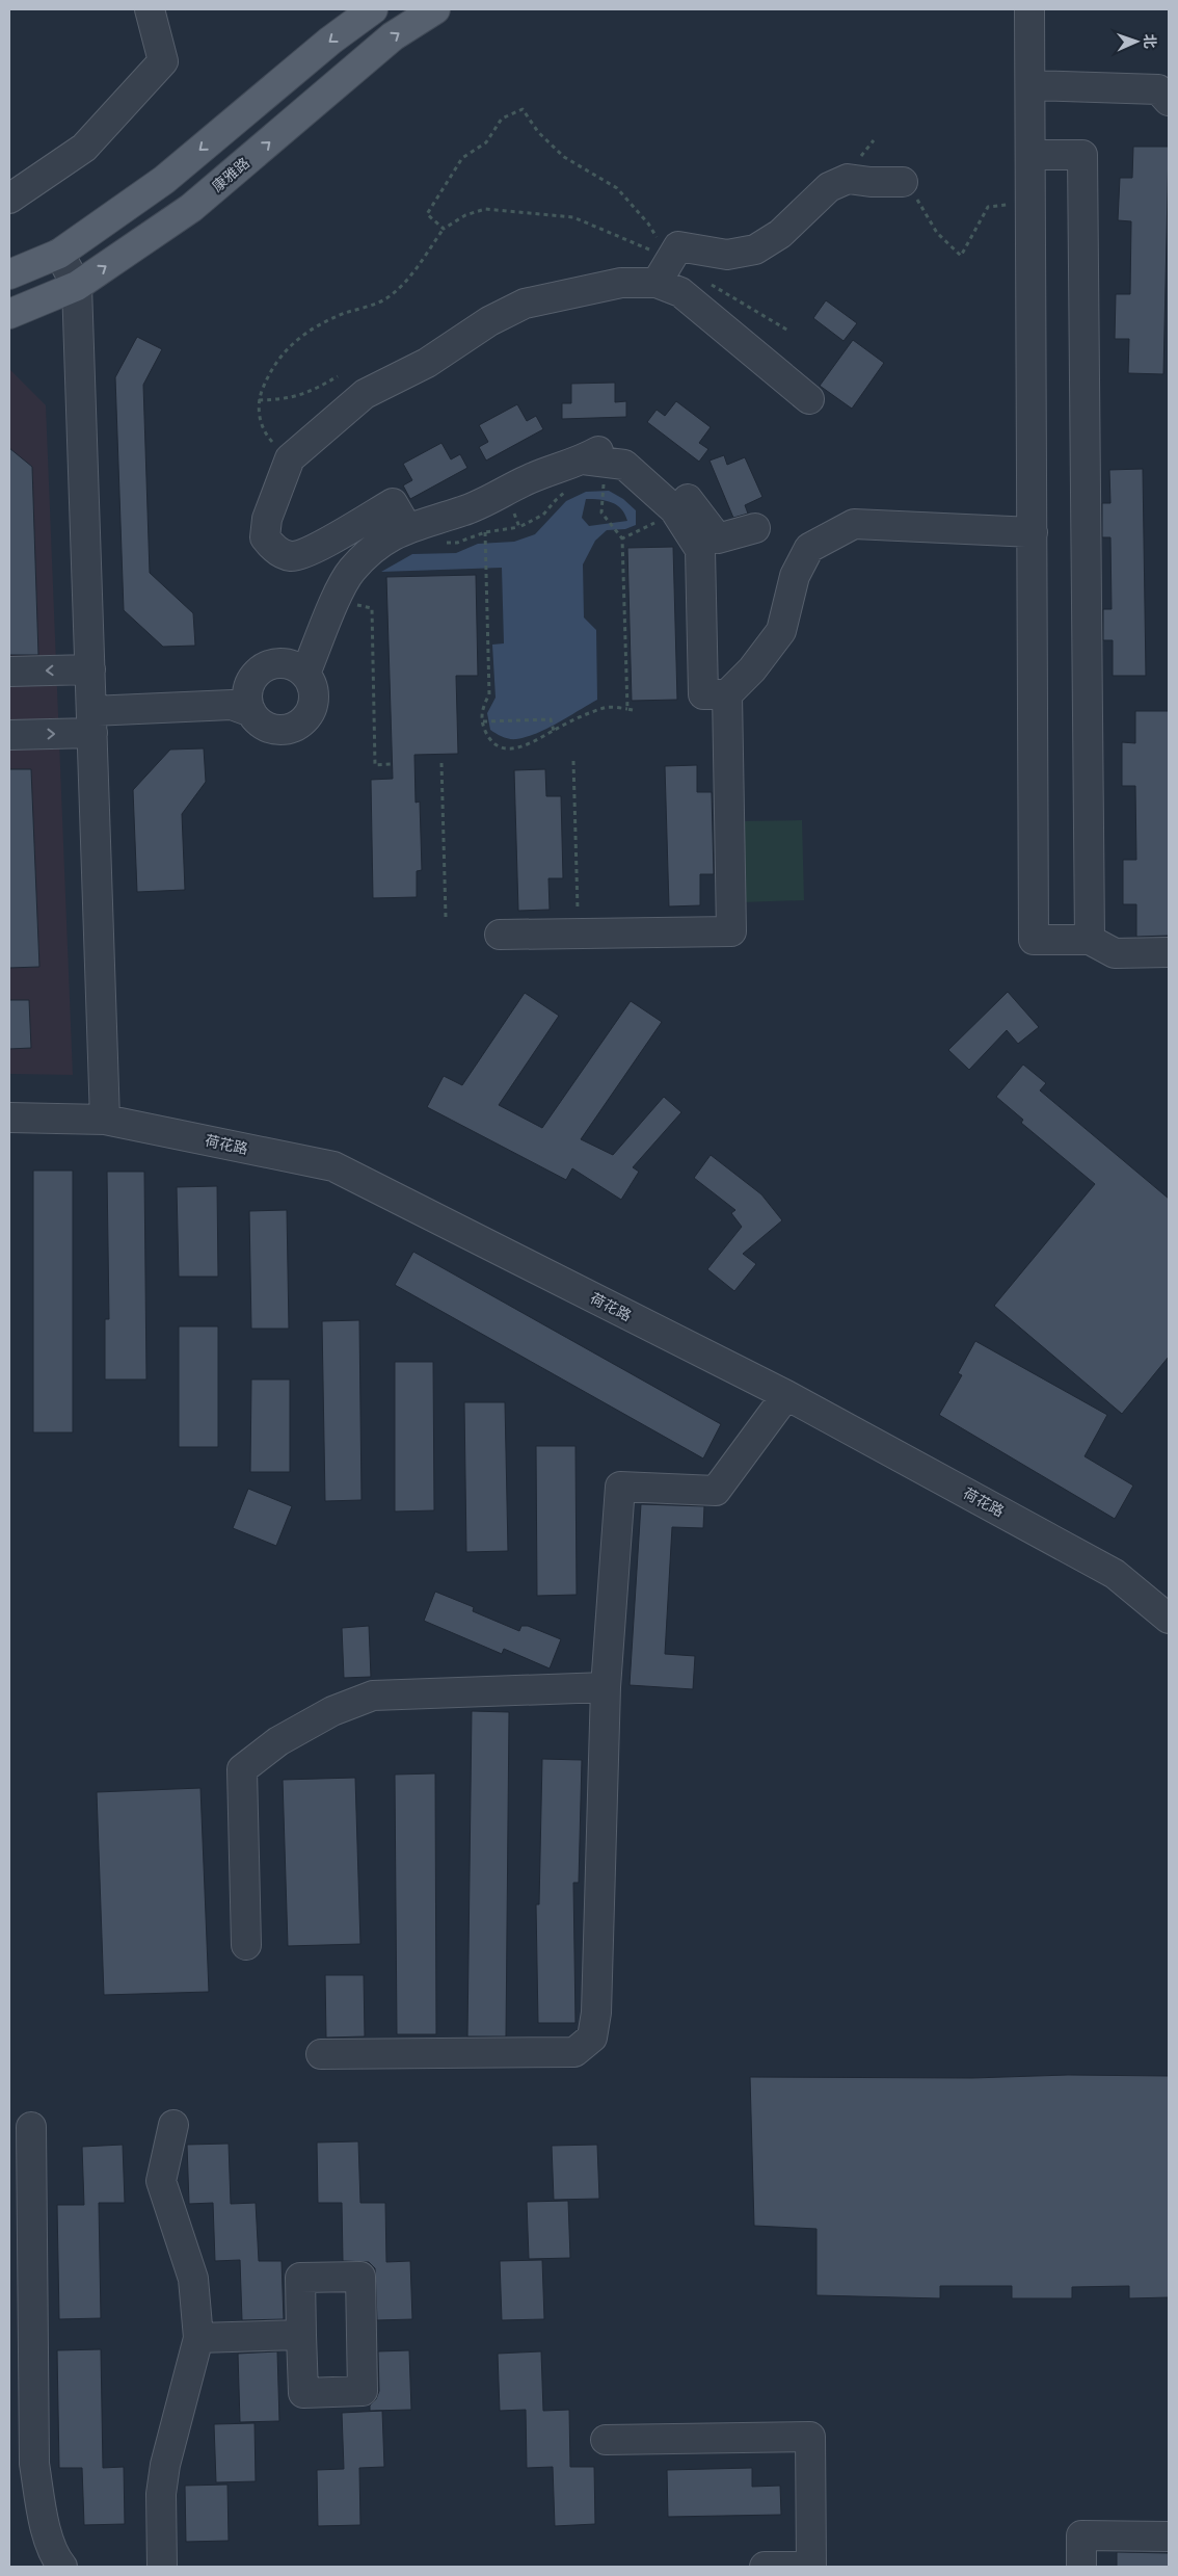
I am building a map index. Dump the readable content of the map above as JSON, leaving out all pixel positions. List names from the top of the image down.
{
  "streets": {
    "main road": ["康雅路"],
    "street": ["荷花路"]
  },
  "north": "right"
}
